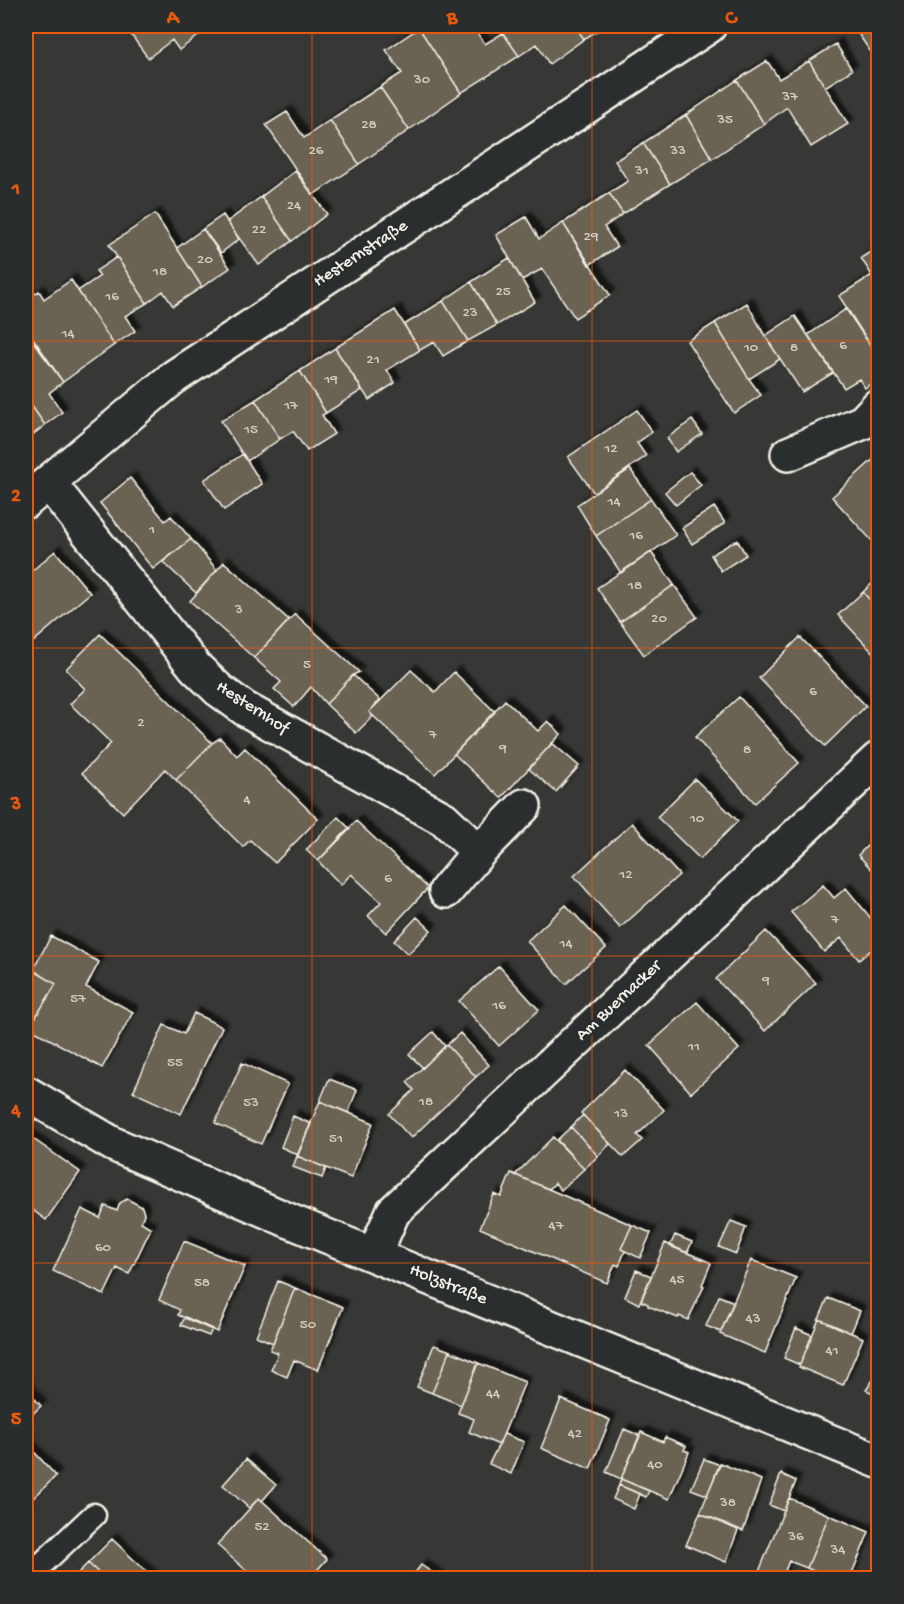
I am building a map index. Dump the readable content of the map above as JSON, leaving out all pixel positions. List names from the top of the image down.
{
  "streets": {
    "street": [
      "Hesternstraße",
      "Hesternhof",
      "Am Buernacker",
      "Holzstraße"
    ]
  },
  "crossings": [
    ["Hesternstraße", "Hesternhof"],
    ["Am Buernacker", "Holzstraße"]
  ],
  "house_numbers": [
    "30",
    "37",
    "35",
    "28",
    "26",
    "33",
    "31",
    "24",
    "22",
    "29",
    "20",
    "18",
    "25",
    "16",
    "23",
    "14",
    "6",
    "10",
    "8",
    "21",
    "19",
    "17",
    "15",
    "12",
    "14",
    "1",
    "16",
    "18",
    "3",
    "20",
    "5",
    "6",
    "2",
    "7",
    "9",
    "8",
    "4",
    "10",
    "12",
    "6",
    "7",
    "14",
    "9",
    "57",
    "16",
    "11",
    "55",
    "18",
    "53",
    "13",
    "51",
    "47",
    "60",
    "45",
    "58",
    "43",
    "50",
    "41",
    "44",
    "42",
    "40",
    "38",
    "52",
    "36",
    "34"
  ],
  "grid": {
    "columns": ["A", "B", "C"],
    "rows": [
      "1",
      "2",
      "3",
      "4",
      "5"
    ]
  }
}
